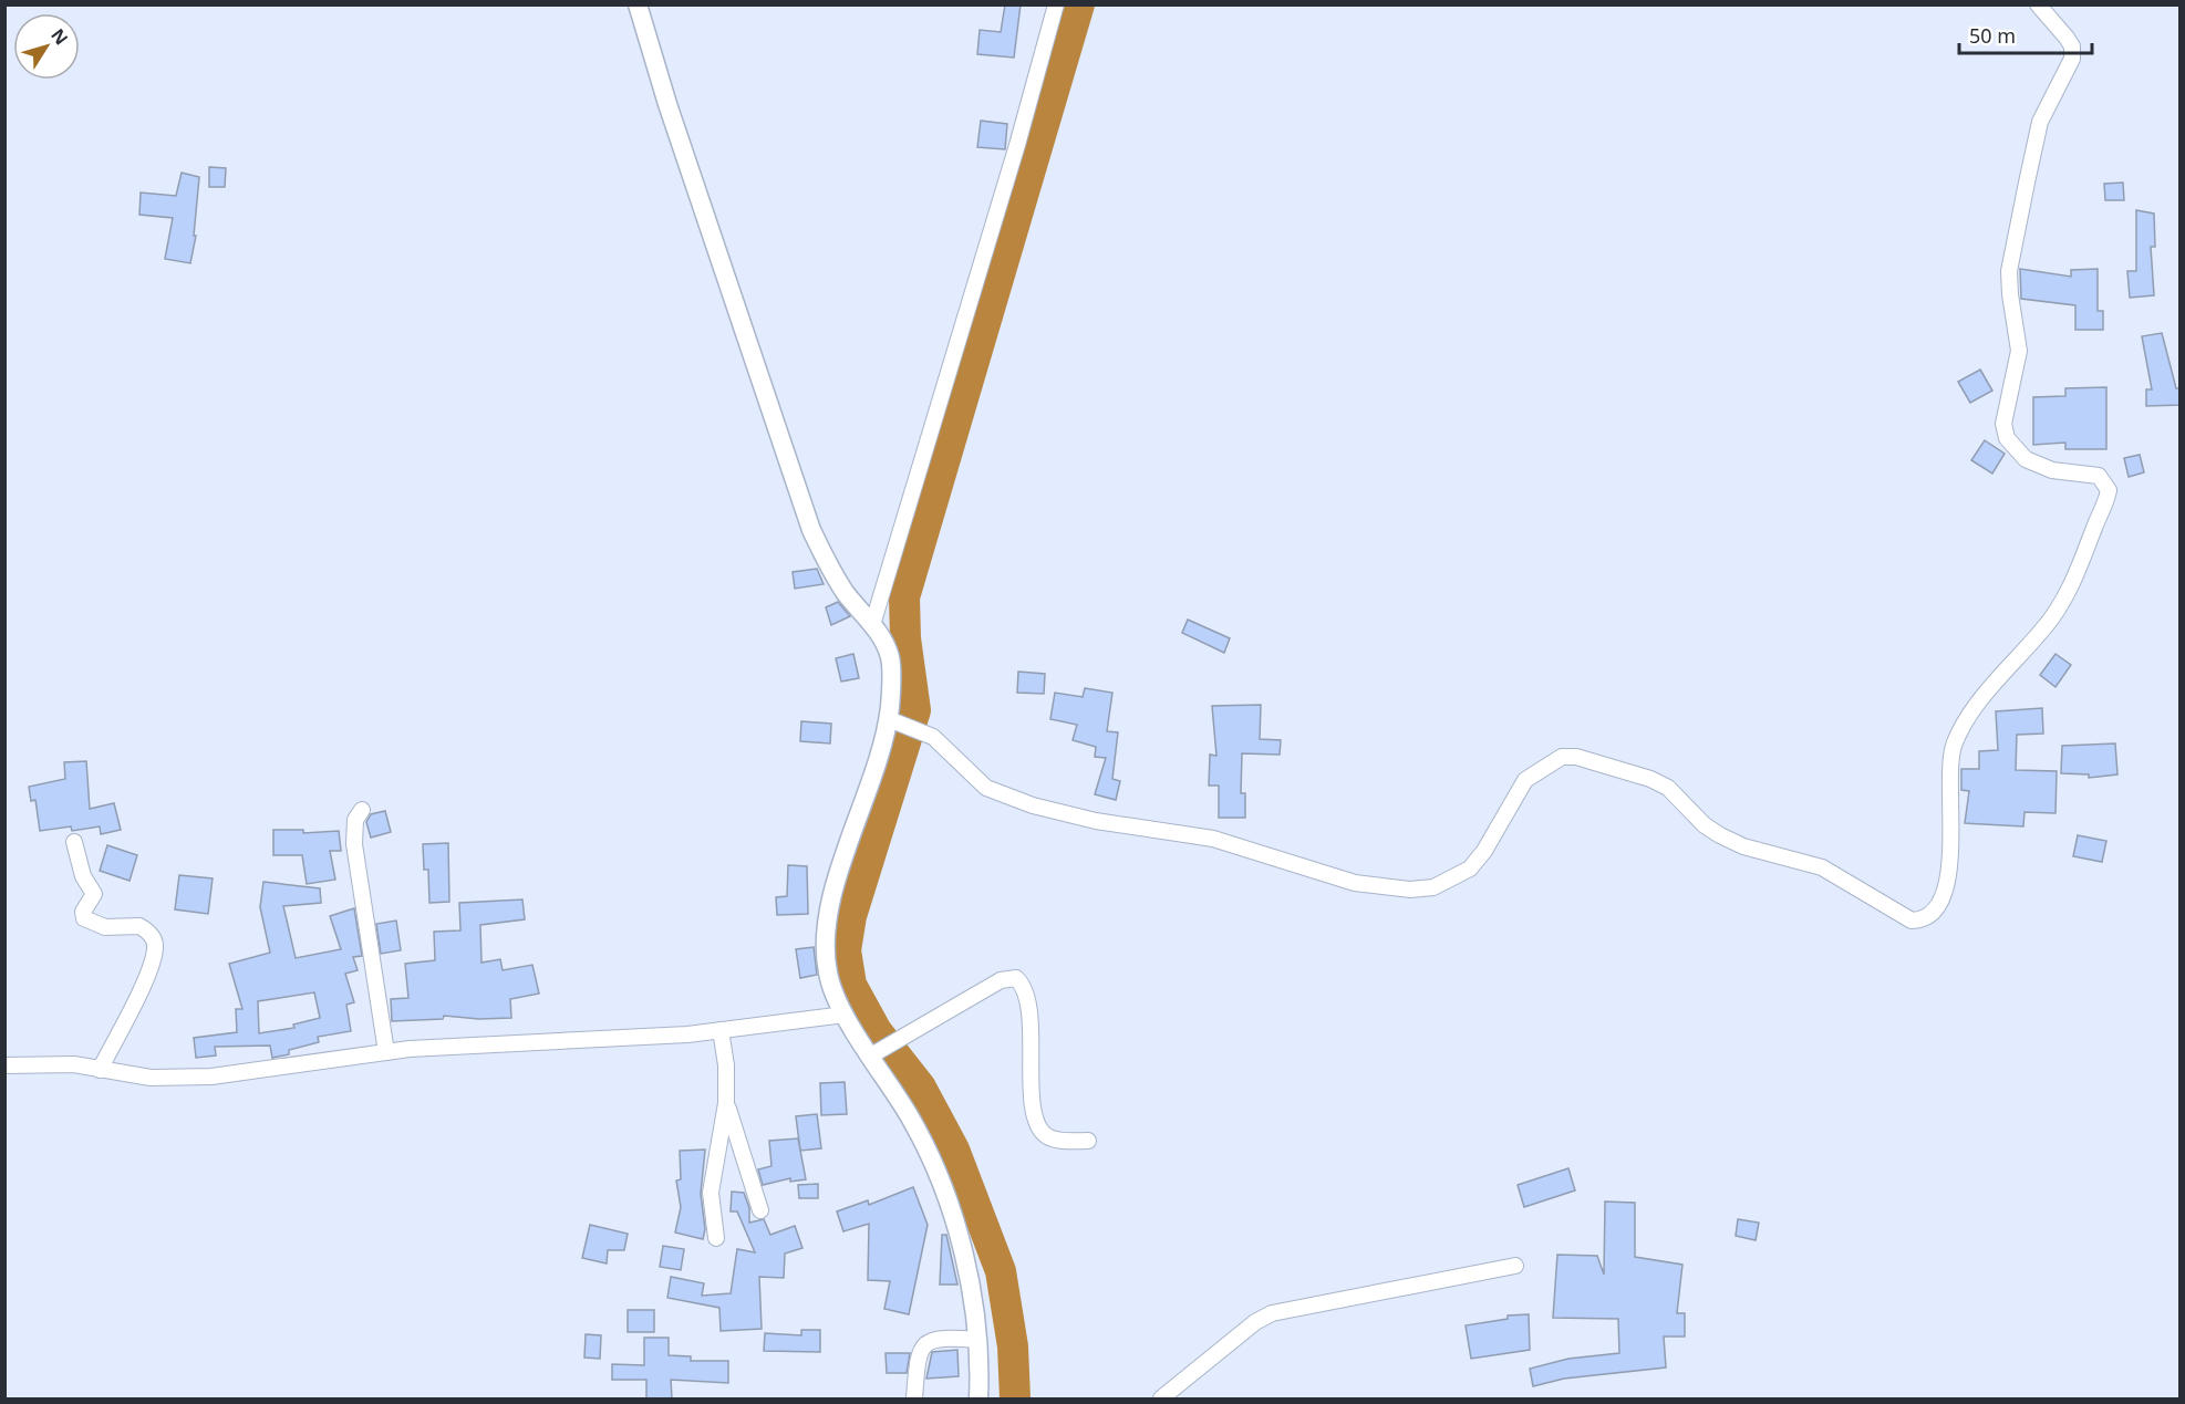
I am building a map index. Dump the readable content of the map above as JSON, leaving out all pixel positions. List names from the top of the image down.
{
  "scale_bar": "50 m",
  "north": "top right"
}
